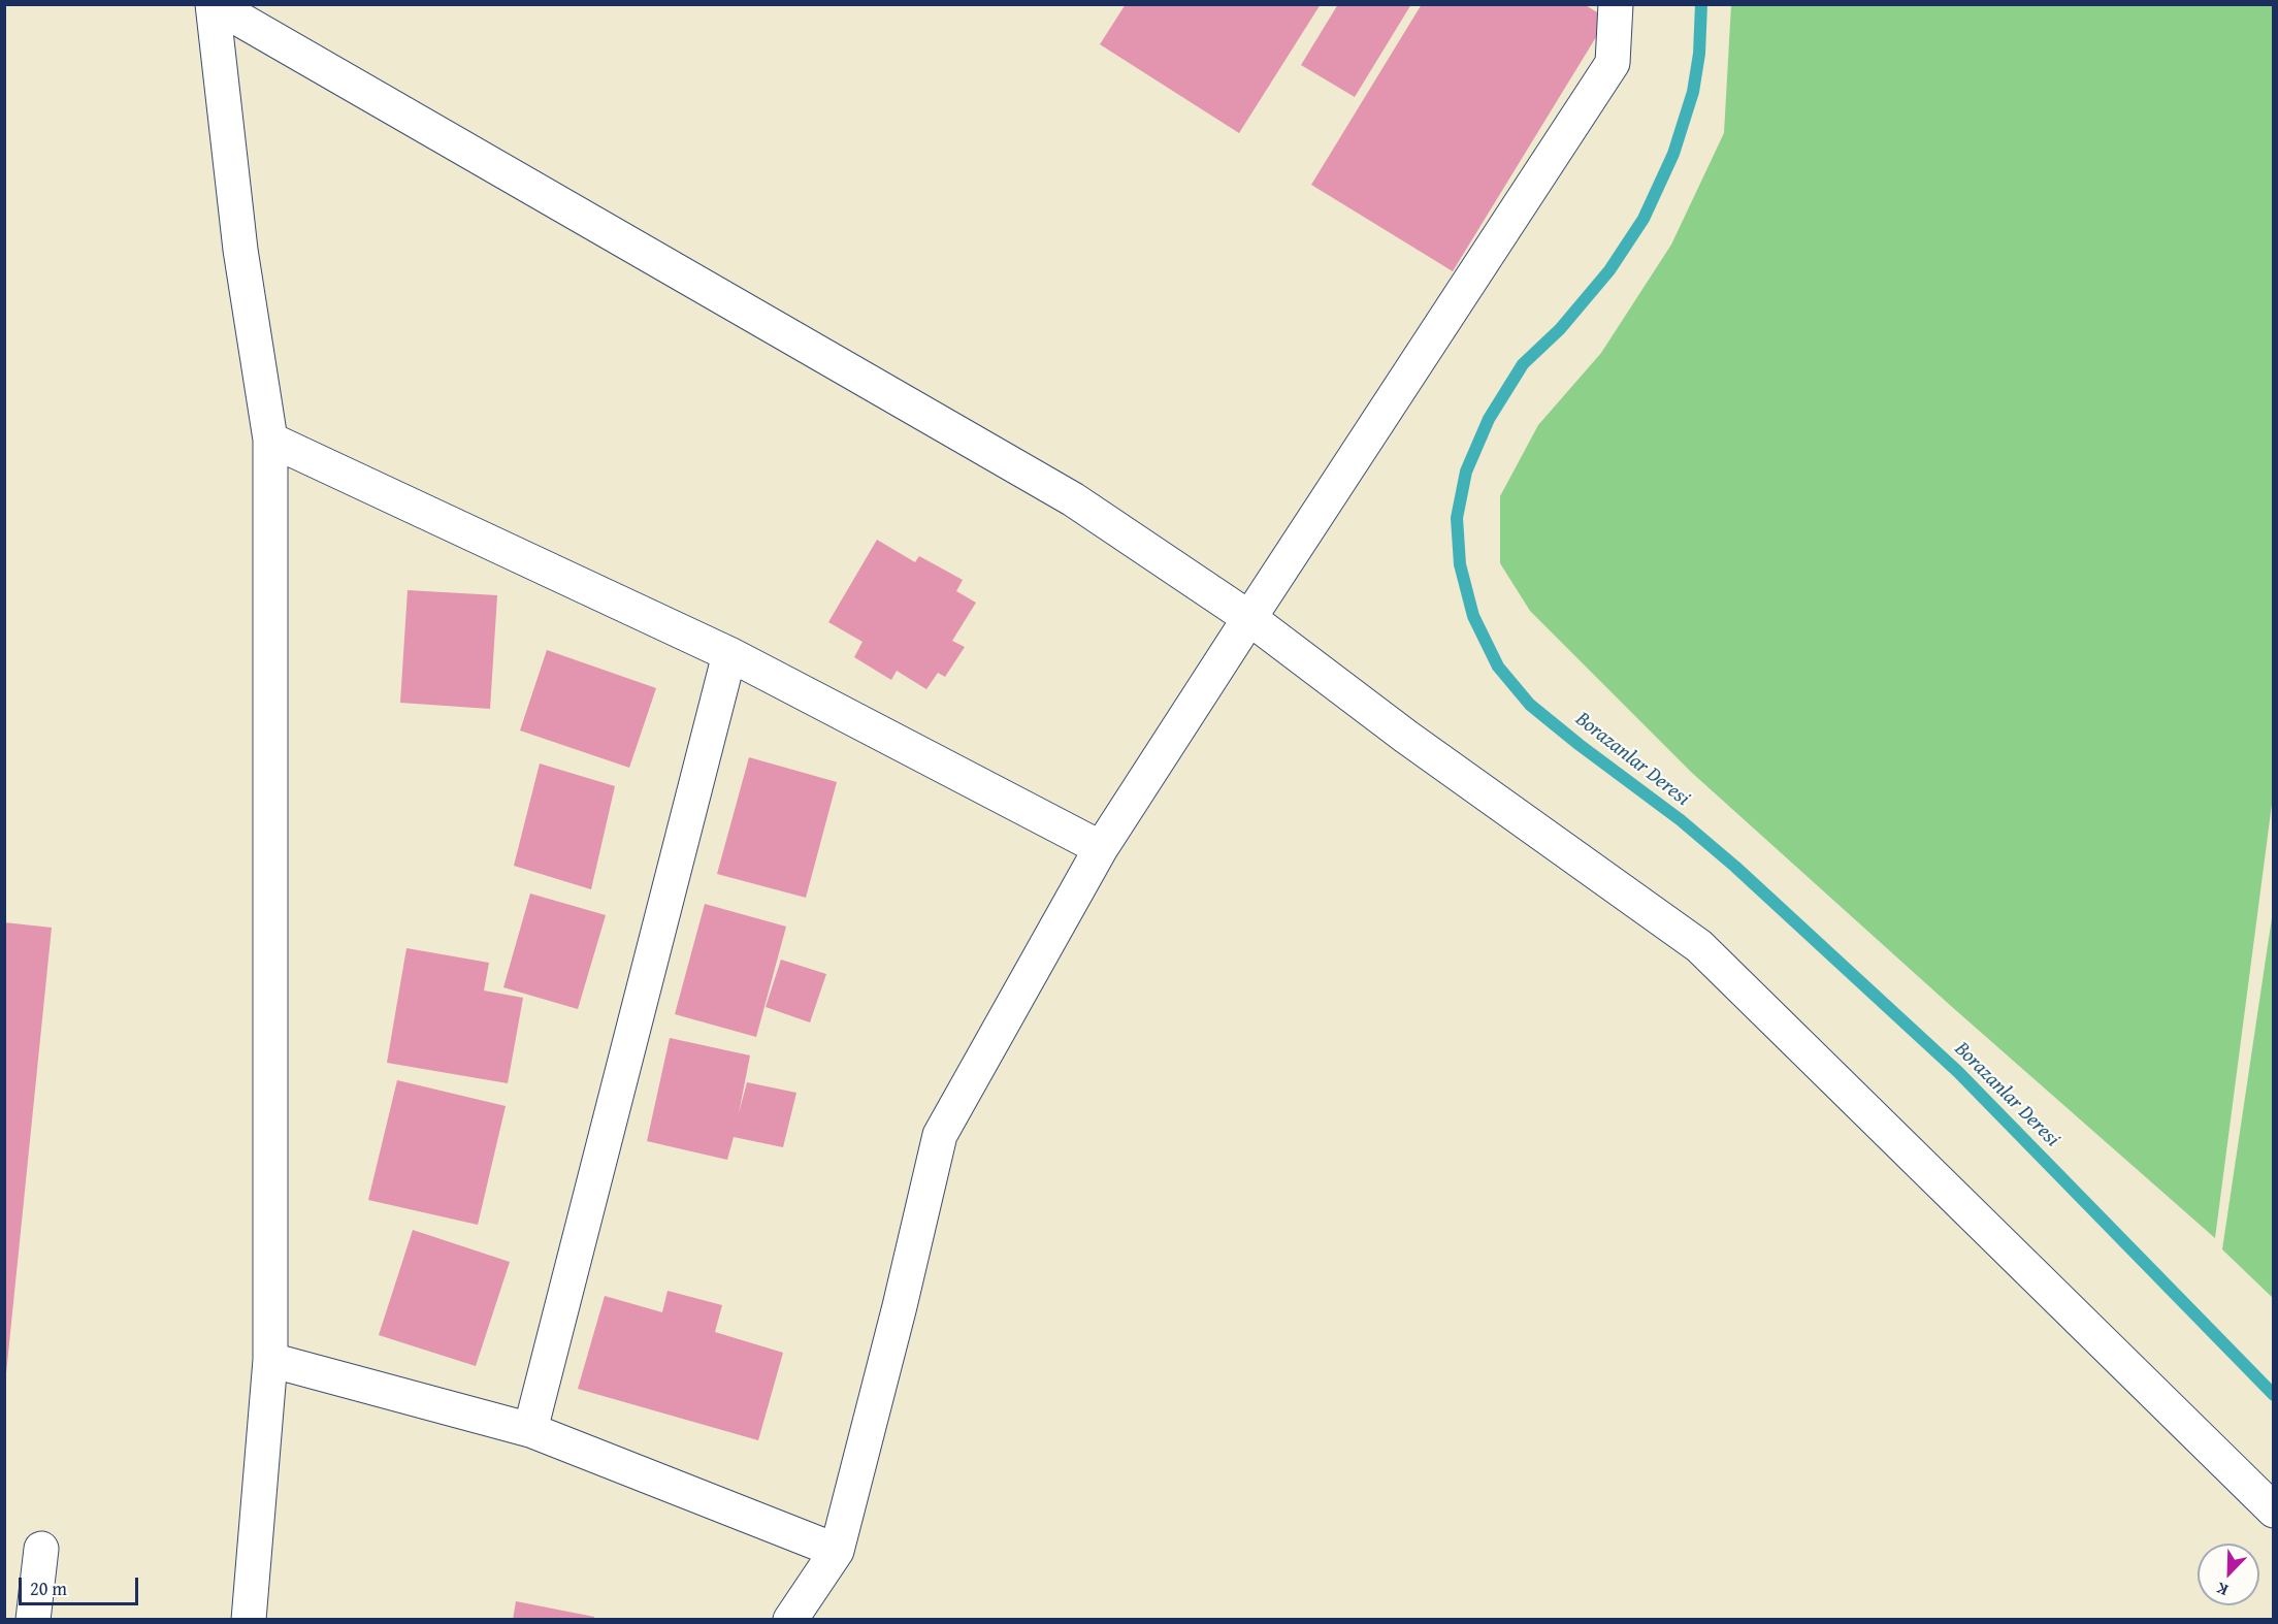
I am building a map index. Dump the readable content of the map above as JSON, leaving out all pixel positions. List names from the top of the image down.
{
  "water": ["Borazanlar Deresi"],
  "scale_bar": "20 m",
  "north": "bottom left"
}
